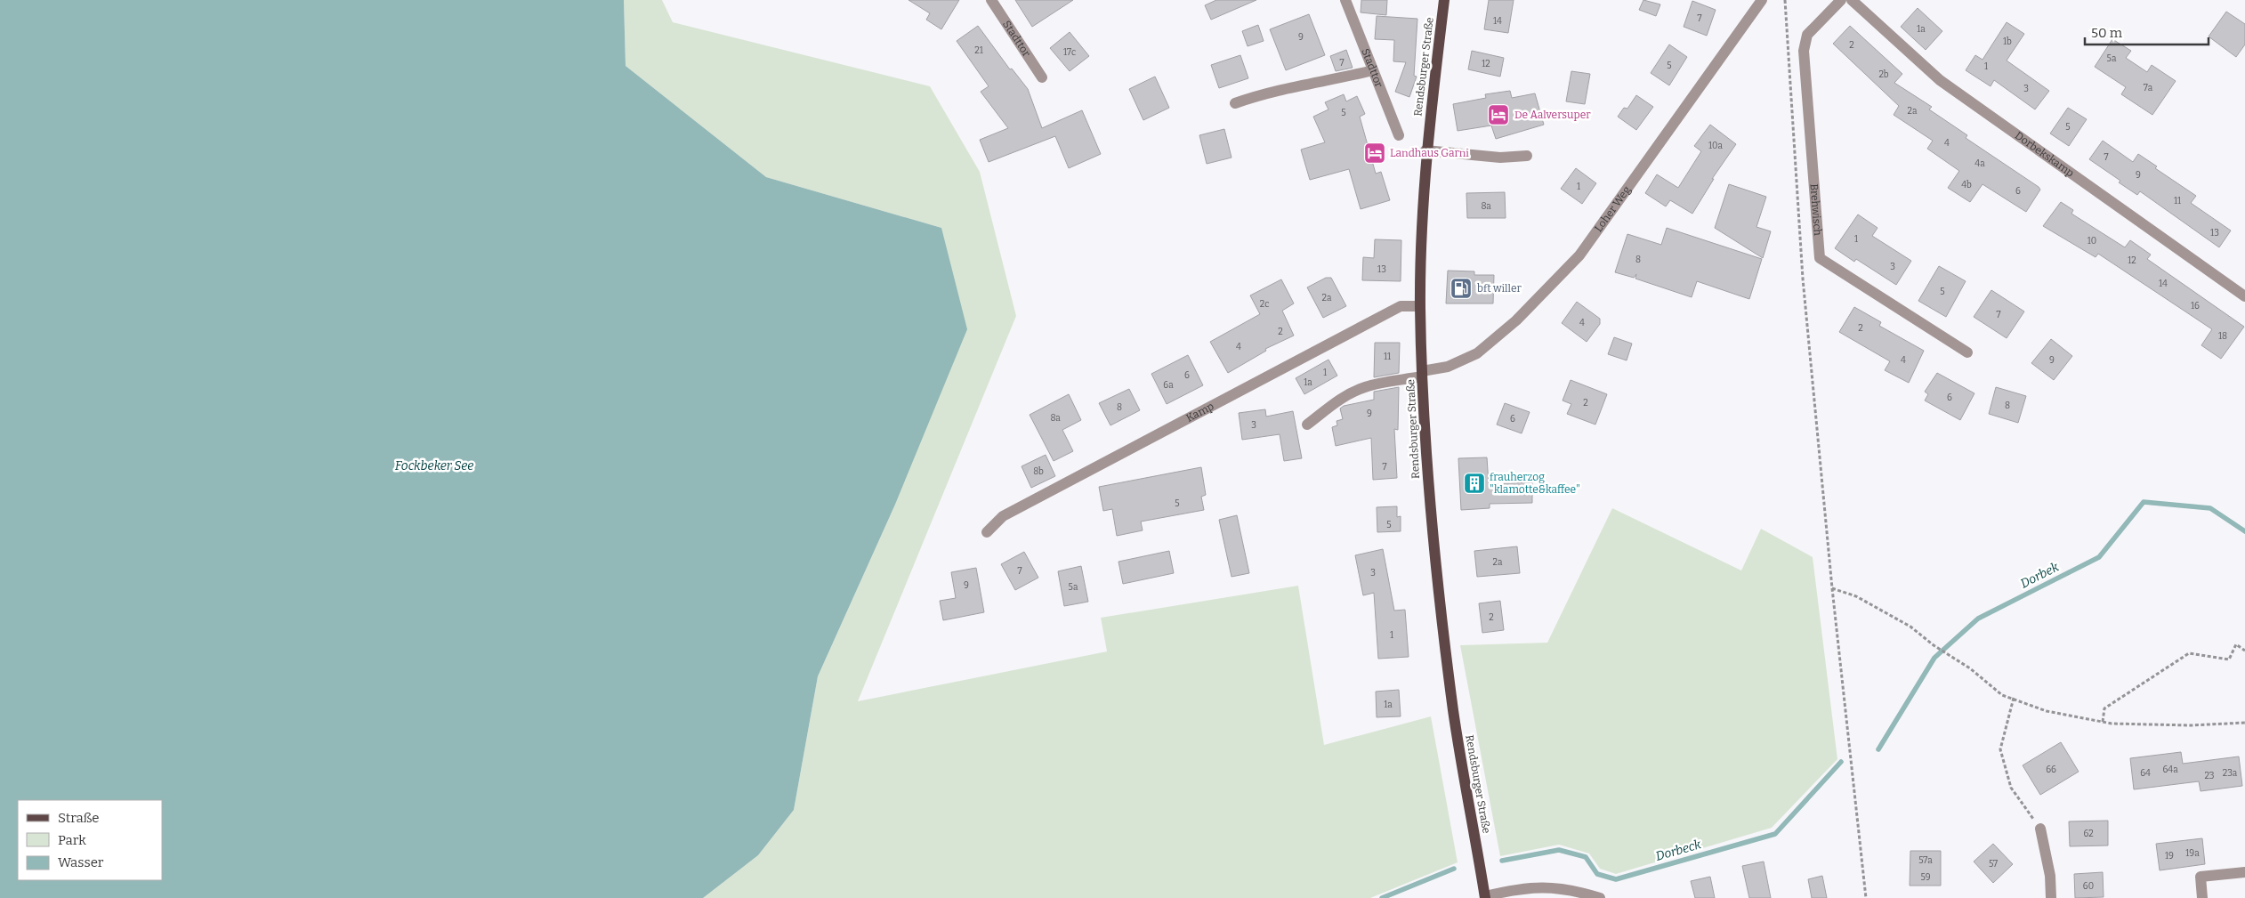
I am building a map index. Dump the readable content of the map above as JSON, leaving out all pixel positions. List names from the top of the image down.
{
  "streets": {
    "main road": ["Rendsburger Straße"],
    "street": [
      "Stadttor",
      "Dorbekskamp",
      "Loher Weg",
      "Brehwisch",
      "Kamp"
    ]
  },
  "crossings": [
    ["Rendsburger Straße", "Loher Weg"],
    ["Rendsburger Straße", "Kamp"]
  ],
  "water": ["Fockbeker See", "Dorbek", "Dorbeck"],
  "places": {
    "hotel": ["De Aalversuper", "Landhaus Garni"],
    "fuel station": ["bft willer"],
    "building": ["frauherzog \"klamotte&kaffee\""]
  },
  "house_numbers": [
    "7",
    "14",
    "1a",
    "9",
    "1b",
    "2",
    "21",
    "17c",
    "5a",
    "7",
    "12",
    "5",
    "1",
    "2b",
    "7a",
    "3",
    "2a",
    "5",
    "5",
    "4",
    "10a",
    "7",
    "4a",
    "9",
    "4b",
    "1",
    "6",
    "11",
    "8a",
    "13",
    "1",
    "10",
    "8",
    "12",
    "3",
    "13",
    "14",
    "5",
    "2a",
    "2c",
    "16",
    "7",
    "4",
    "2",
    "2",
    "18",
    "4",
    "11",
    "4",
    "9",
    "1",
    "6",
    "1a",
    "6a",
    "6",
    "2",
    "8",
    "8",
    "9",
    "8a",
    "6",
    "3",
    "7",
    "8b",
    "5",
    "5",
    "2a",
    "7",
    "3",
    "9",
    "5a",
    "2",
    "1",
    "1a",
    "66",
    "64a",
    "64",
    "23a",
    "23",
    "62",
    "19a",
    "19",
    "57a",
    "57",
    "59",
    "60"
  ],
  "legend": ["Straße", "Park", "Wasser"],
  "scale_bar": "50 m"
}
